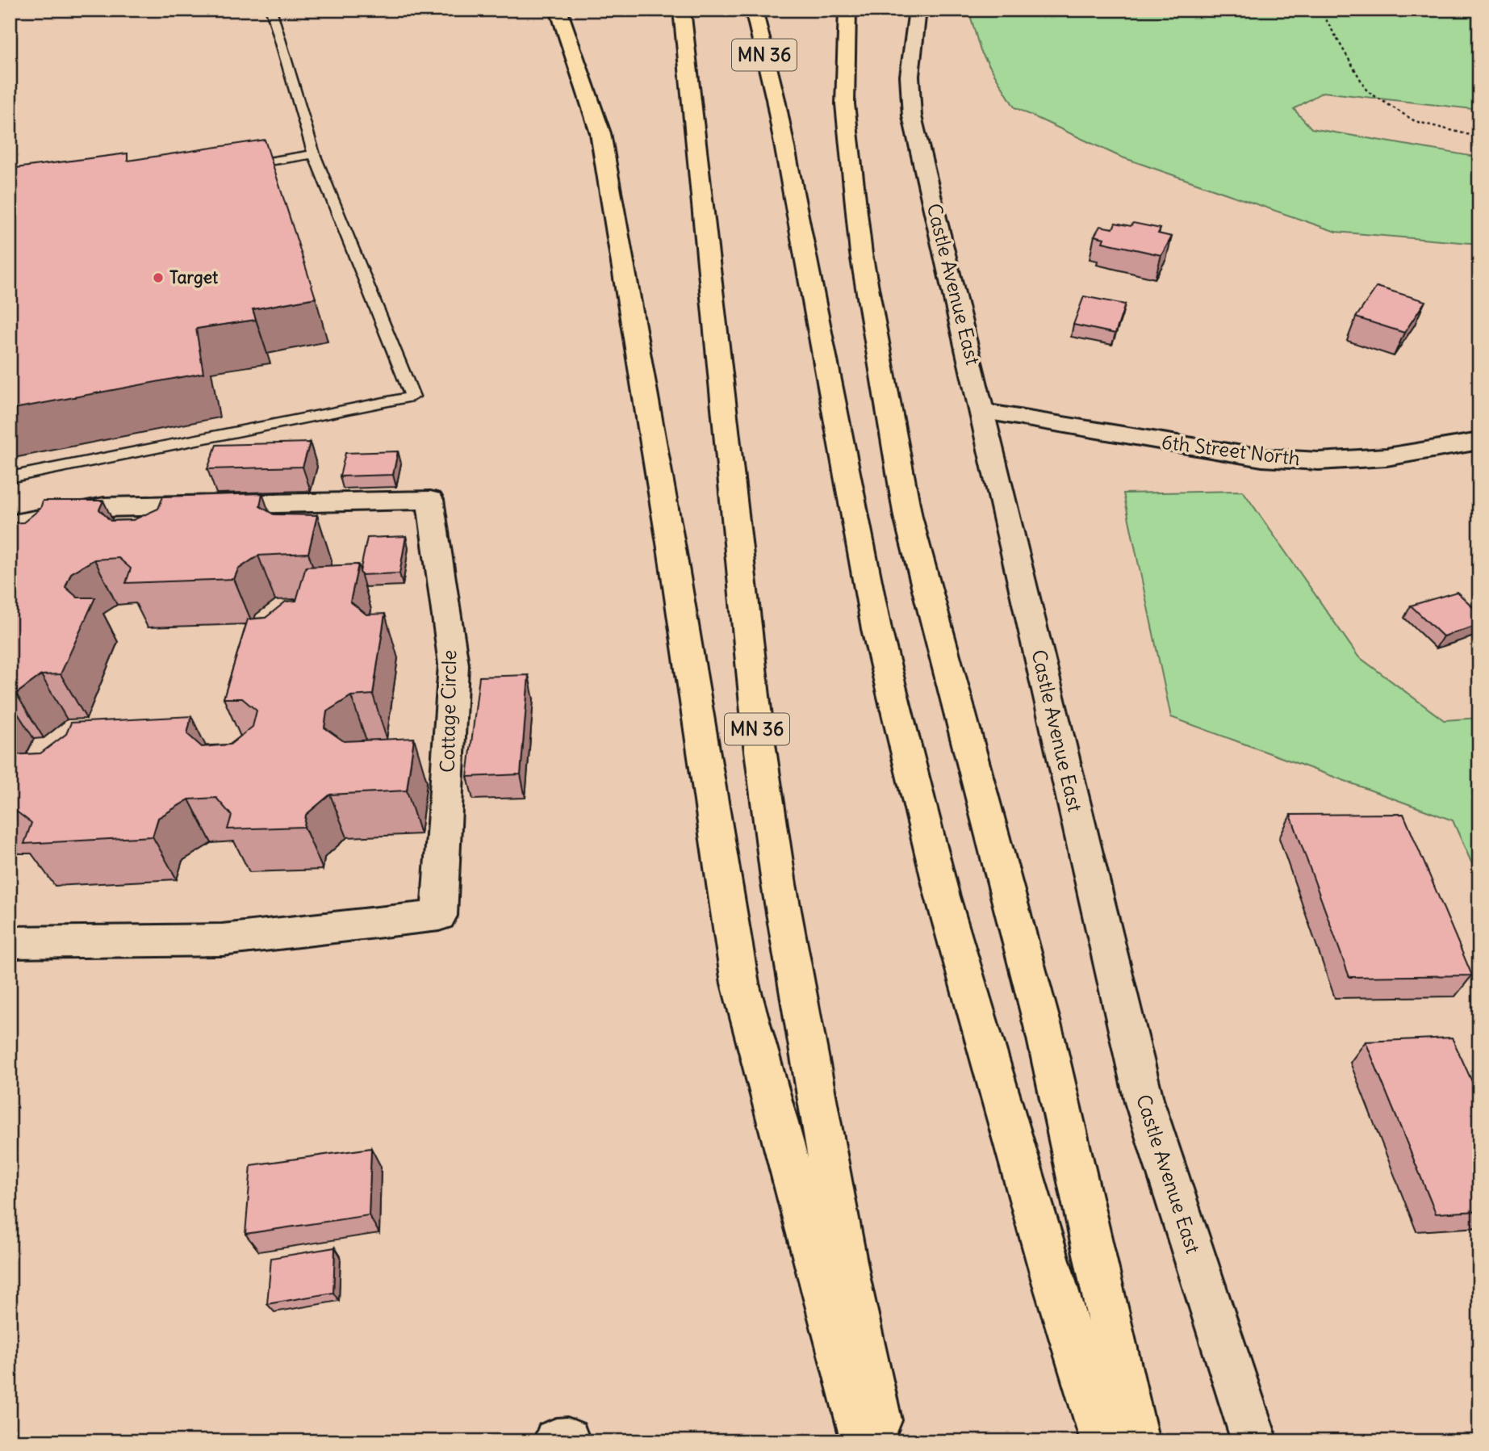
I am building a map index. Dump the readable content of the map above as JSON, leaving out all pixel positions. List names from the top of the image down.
{
  "streets": {
    "highway": ["MN 36"],
    "street": ["Castle Avenue East", "6th Street North", "Cottage Circle"]
  },
  "crossings": [
    ["Castle Avenue East", "6th Street North"]
  ],
  "places": ["Target"]
}
